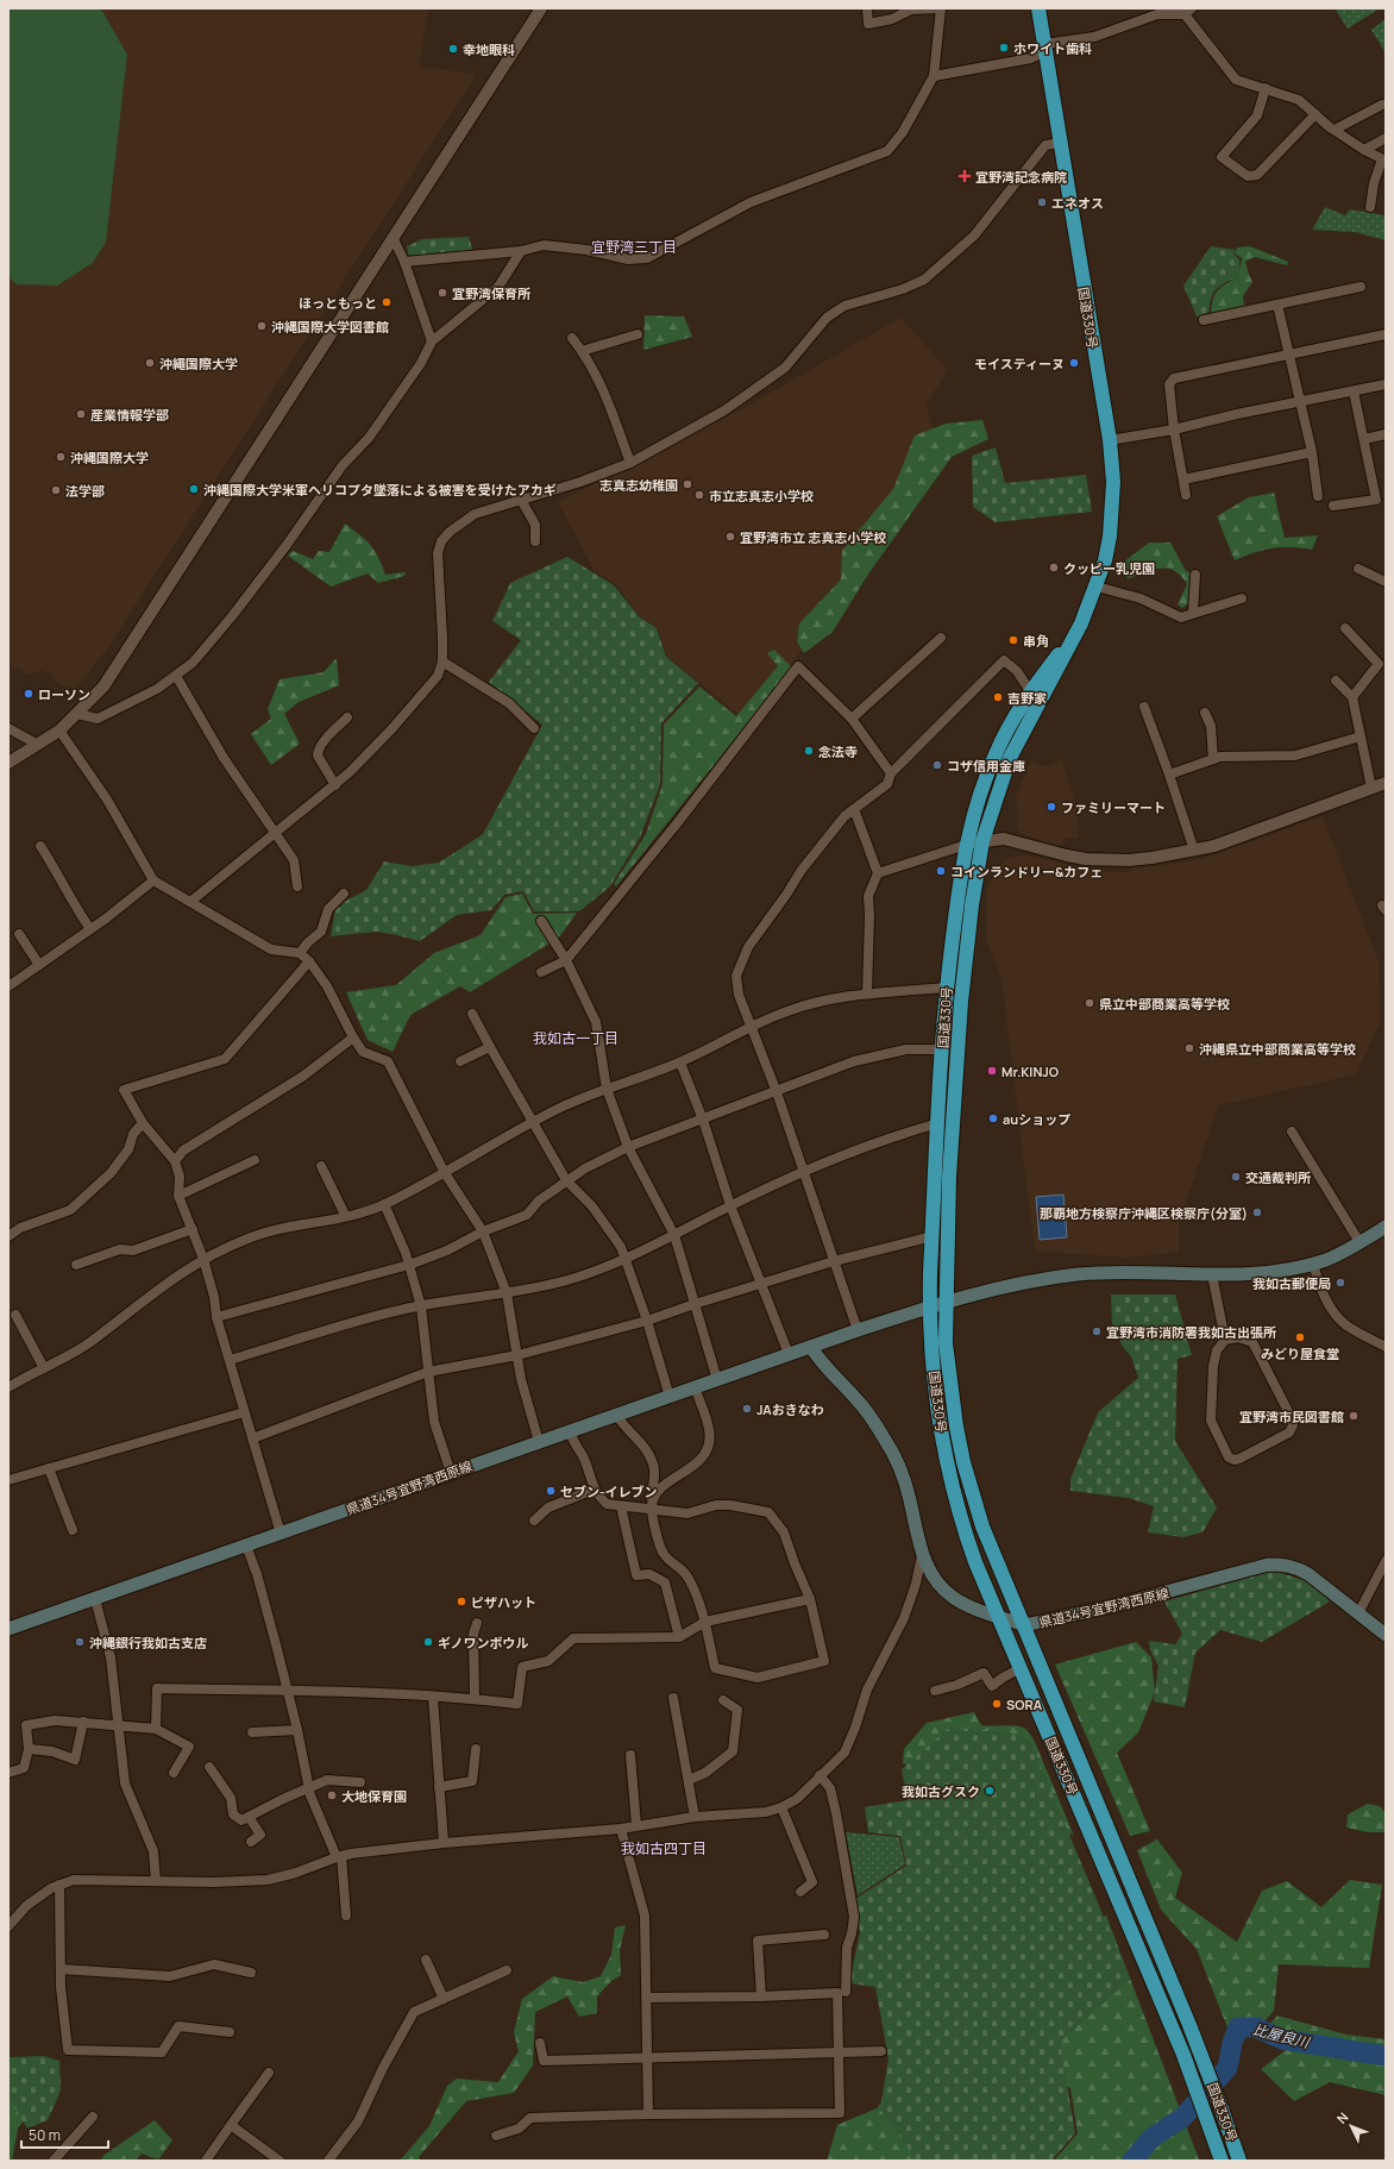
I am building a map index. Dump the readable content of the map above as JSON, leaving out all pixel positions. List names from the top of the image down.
{
  "streets": {
    "highway": ["国道330号"],
    "main road": ["県道34号宜野湾西原線"]
  },
  "crossings": [
    ["国道330号", "県道34号宜野湾西原線"]
  ],
  "districts": ["宜野湾三丁目", "我如古一丁目", "我如古四丁目"],
  "water": ["比屋良川"],
  "places": {
    "other": [
      "ホワイト歯科",
      "幸地眼科",
      "エネオス",
      "宜野湾保育所",
      "ほっともっと",
      "沖縄国際大学図書館",
      "沖繩国際大学",
      "モイスティーヌ",
      "産業情報学部",
      "沖縄国際大学",
      "志真志幼稚園",
      "沖縄国際大学米軍ヘリコプタ墜落による被害を受けたアカギ",
      "法学部",
      "市立志真志小学校",
      "宜野湾市立 志真志小学校",
      "クッピー乳児園",
      "串角",
      "ローソン",
      "吉野家",
      "念法寺",
      "コザ信用金庫",
      "ファミリーマート",
      "コインランドリー&カフェ",
      "県立中部商業高等学校",
      "沖縄県立中部商業高等学校",
      "Mr.KINJO",
      "auショップ",
      "交通裁判所",
      "那覇地方検察庁沖縄区検察庁(分室)",
      "我如古郵便局",
      "宜野湾市消防署我如古出張所",
      "みどり屋食堂",
      "JAおきなわ",
      "宜野湾市民図書館",
      "セブン-イレブン",
      "ピザハット",
      "沖縄銀行我如古支店",
      "ギノワンボウル",
      "SORA",
      "我如古グスク",
      "大地保育園"
    ],
    "health": ["宜野湾記念病院"]
  },
  "scale_bar": "50 m",
  "north": "top left"
}
